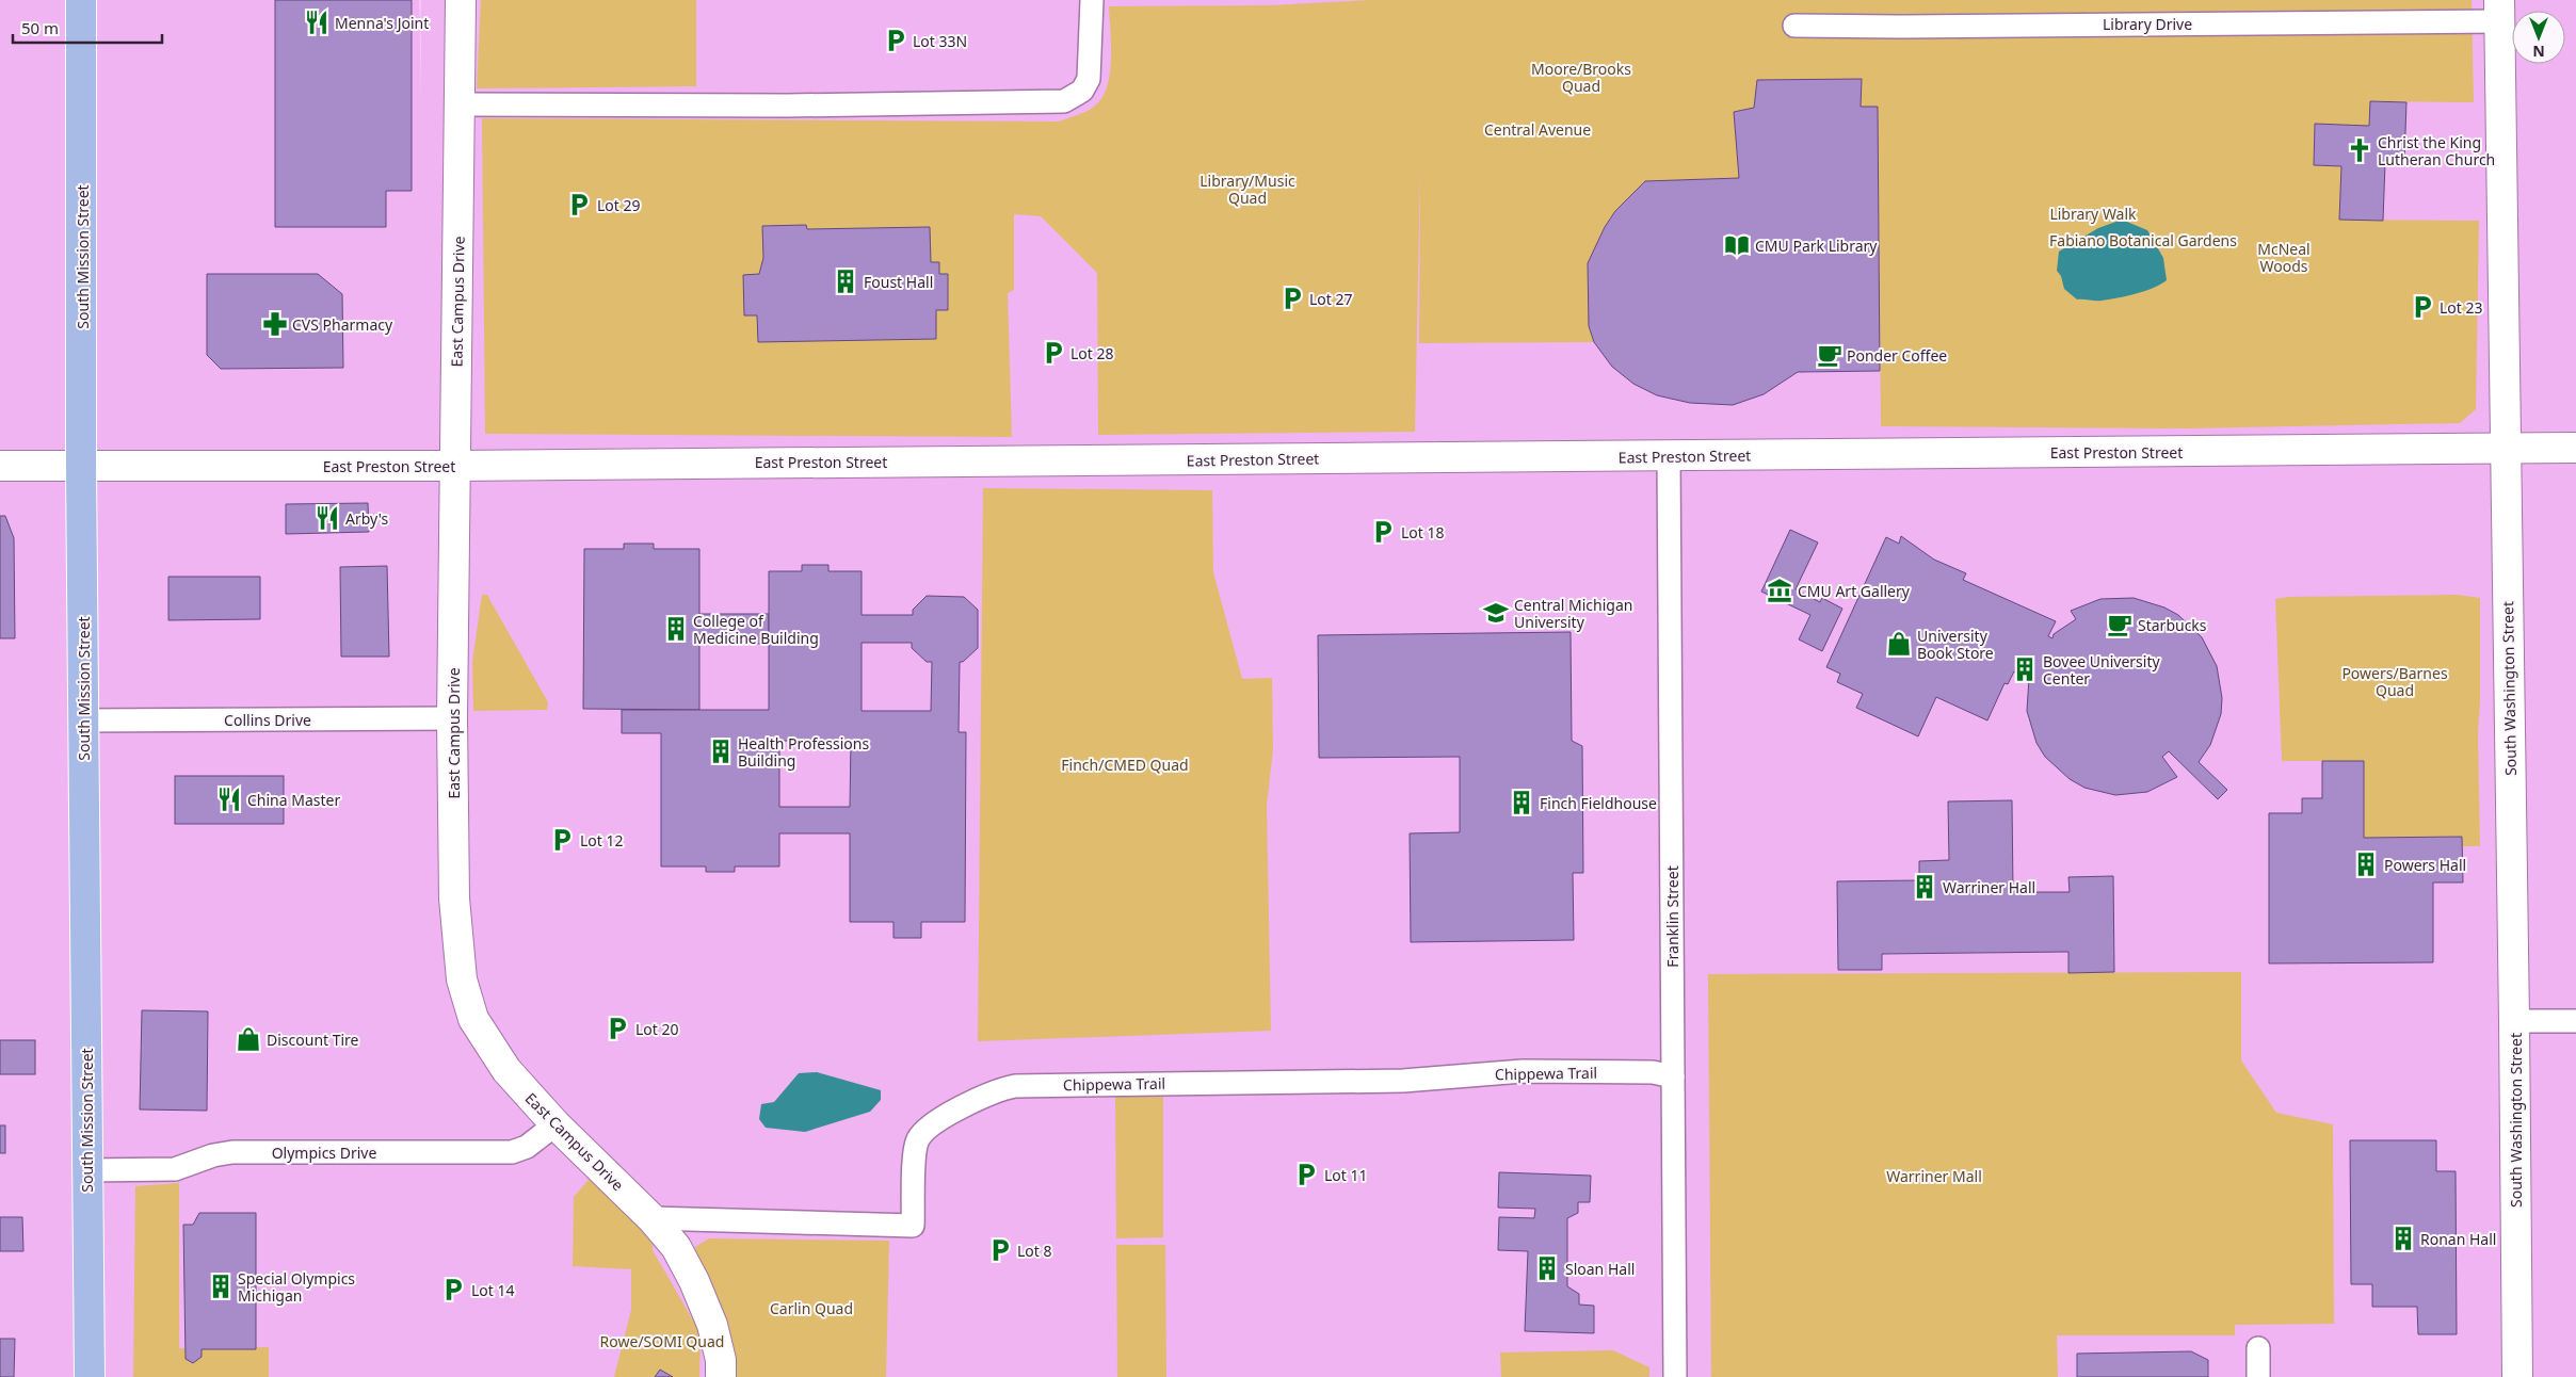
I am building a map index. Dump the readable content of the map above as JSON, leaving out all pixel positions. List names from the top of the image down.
{
  "streets": {
    "main road": ["South Mission Street"],
    "street": [
      "Library Drive",
      "East Campus Drive",
      "East Preston Street",
      "South Washington Street",
      "Collins Drive",
      "Franklin Street",
      "Chippewa Trail",
      "Olympics Drive"
    ]
  },
  "crossings": [
    ["Library Drive", "South Washington Street"],
    ["South Mission Street", "East Preston Street"],
    ["South Mission Street", "Collins Drive"],
    ["South Mission Street", "Olympics Drive"],
    ["East Campus Drive", "East Preston Street"],
    ["East Campus Drive", "Collins Drive"],
    ["East Campus Drive", "Chippewa Trail"],
    ["East Campus Drive", "Olympics Drive"],
    ["East Preston Street", "South Washington Street"],
    ["East Preston Street", "Franklin Street"],
    ["Franklin Street", "Chippewa Trail"]
  ],
  "parks": [
    "Moore/Brooks Quad",
    "Central Avenue",
    "Library/Music Quad",
    "Library Walk",
    "Fabiano Botanical Gardens",
    "McNeal Woods",
    "Powers/Barnes Quad",
    "Finch/CMED Quad",
    "Warriner Mall",
    "Carlin Quad",
    "Rowe/SOMI Quad"
  ],
  "places": {
    "restaurant": ["Menna's Joint", "Arby's", "China Master"],
    "parking": [
      "Lot 33N",
      "Lot 29",
      "Lot 27",
      "Lot 23",
      "Lot 28",
      "Lot 18",
      "Lot 12",
      "Lot 20",
      "Lot 11",
      "Lot 8",
      "Lot 14"
    ],
    "church": ["Christ the King Lutheran Church"],
    "library": ["CMU Park Library"],
    "building": [
      "Foust Hall",
      "College of Medicine Building",
      "Bovee University Center",
      "Health Professions Building",
      "Finch Fieldhouse",
      "Powers Hall",
      "Warriner Hall",
      "Ronan Hall",
      "Sloan Hall",
      "Special Olympics Michigan"
    ],
    "pharmacy": ["CVS Pharmacy"],
    "cafe": ["Ponder Coffee", "Starbucks"],
    "museum": ["CMU Art Gallery"],
    "school or university": ["Central Michigan University"],
    "shop": ["University Book Store", "Discount Tire"]
  },
  "scale_bar": "50 m",
  "north": "bottom"
}
